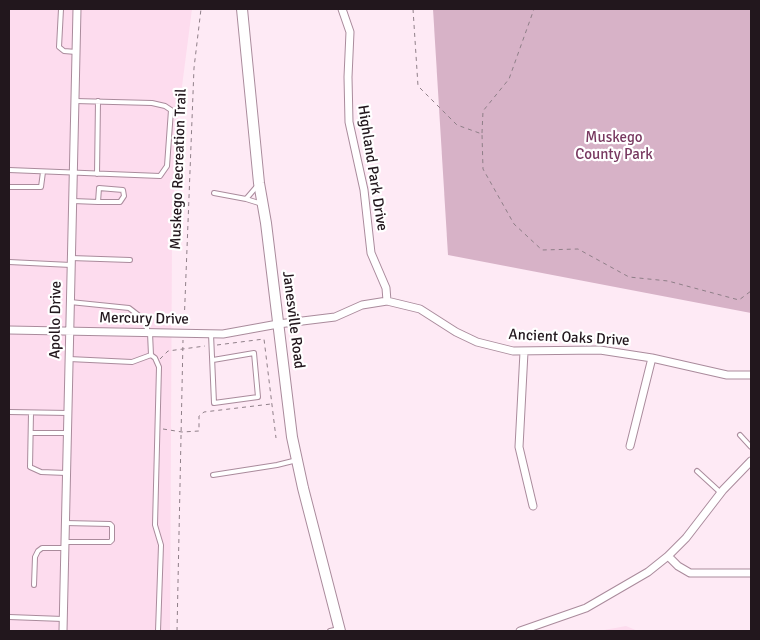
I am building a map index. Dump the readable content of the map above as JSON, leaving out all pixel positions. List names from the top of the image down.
{
  "streets": {
    "main road": ["Janesville Road"],
    "street": [
      "Highland Park Drive",
      "Mercury Drive",
      "Apollo Drive",
      "Ancient Oaks Drive"
    ],
    "path": ["Muskego Recreation Trail"]
  },
  "crossings": [
    ["Highland Park Drive", "Ancient Oaks Drive"],
    ["Mercury Drive", "Apollo Drive"],
    ["Mercury Drive", "Janesville Road"],
    ["Mercury Drive", "Ancient Oaks Drive"],
    ["Janesville Road", "Ancient Oaks Drive"]
  ],
  "parks": ["Muskego County Park"]
}
